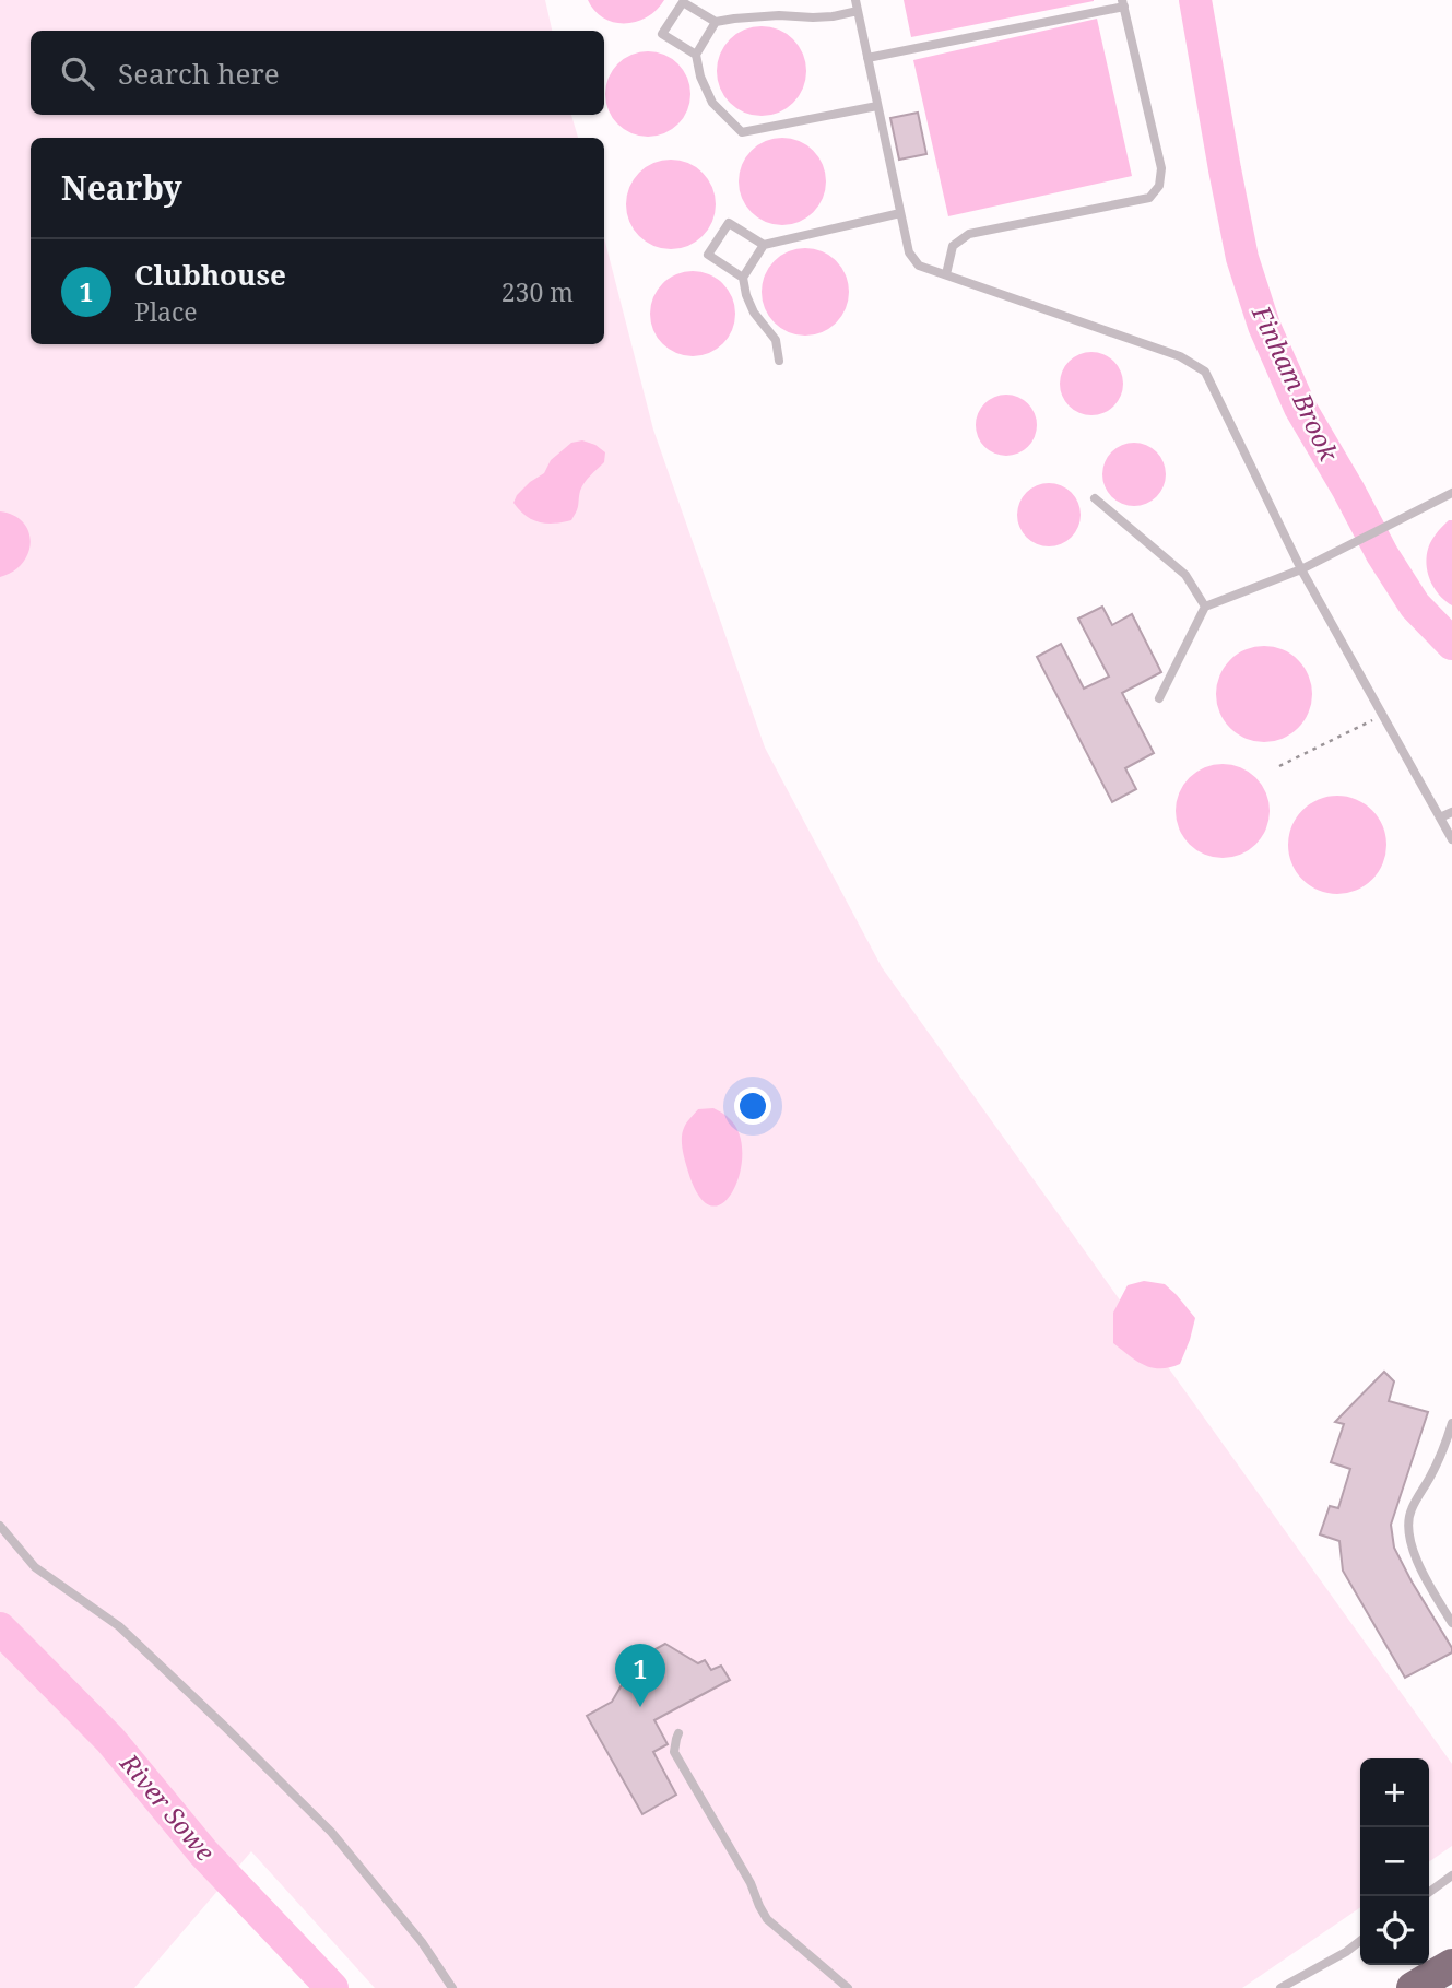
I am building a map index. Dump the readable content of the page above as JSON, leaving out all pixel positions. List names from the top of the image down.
{
  "water": ["Finham Brook", "River Sowe"],
  "page": {
    "search": "Search here",
    "heading": "Nearby",
    "list": [
      {
        "mark": "1",
        "name": "Clubhouse",
        "note": "Place",
        "value": "230 m"
      }
    ],
    "pins": "1",
    "map_buttons": ["+", "−"]
  }
}
